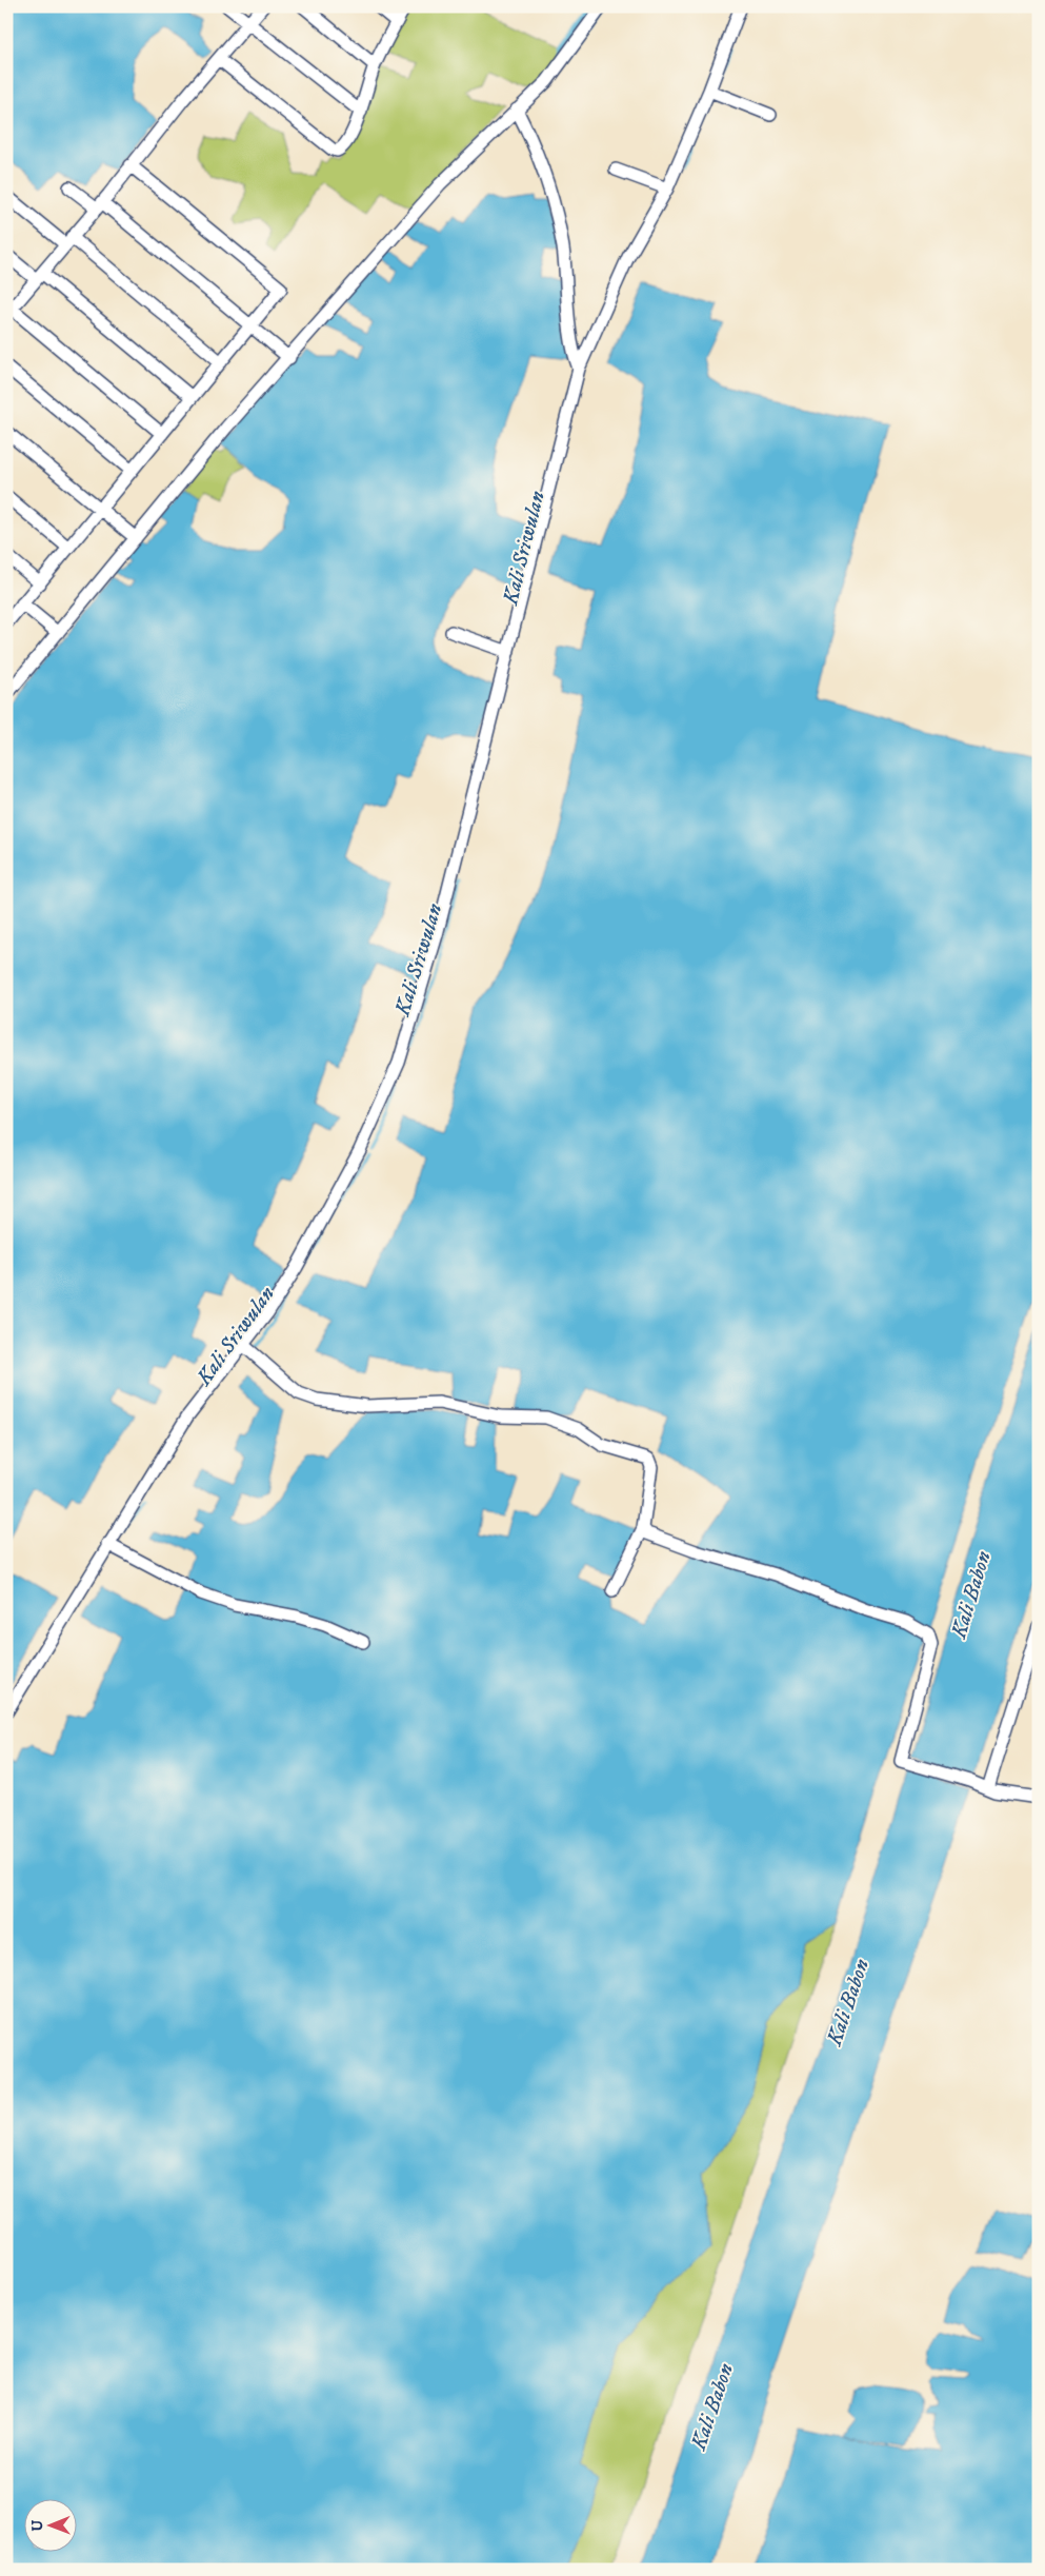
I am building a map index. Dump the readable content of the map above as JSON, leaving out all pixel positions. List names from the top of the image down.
{
  "water": ["Kali Sriwulan", "Kali Babon"],
  "north": "left"
}
